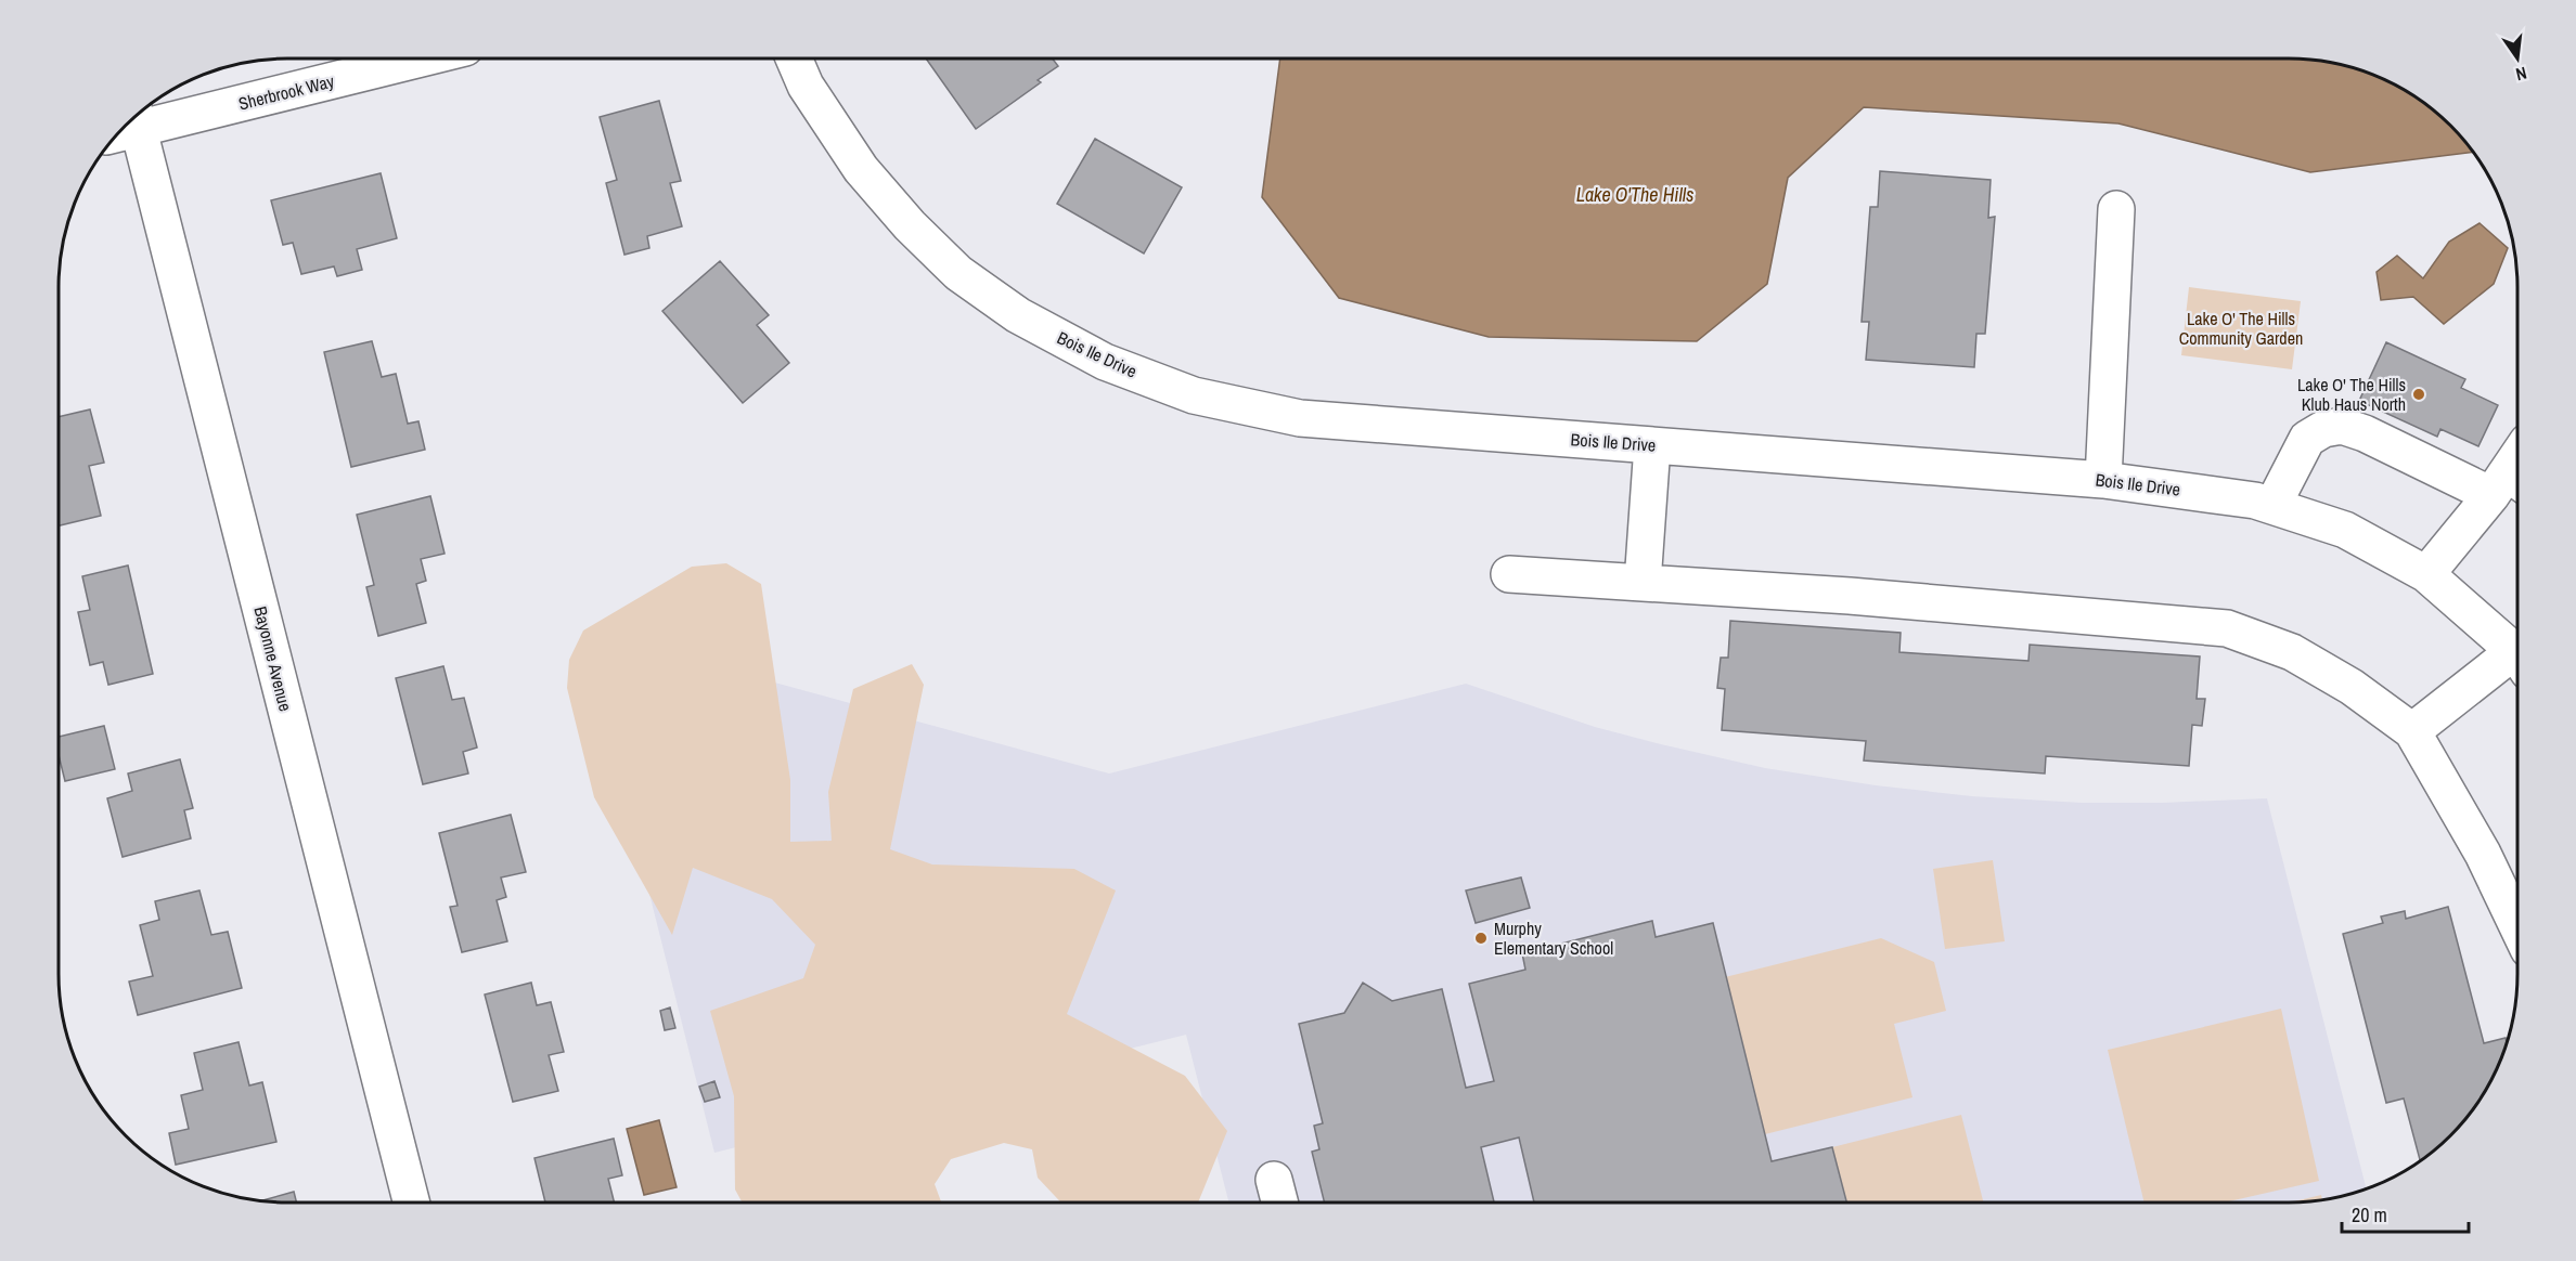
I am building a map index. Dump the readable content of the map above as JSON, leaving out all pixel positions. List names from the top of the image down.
{
  "streets": {
    "street": ["Sherbrook Way", "Bois Ile Drive", "Bayonne Avenue"]
  },
  "water": ["Lake O'The Hills"],
  "parks": ["Lake O' The Hills Community Garden"],
  "places": ["Lake O' The Hills Klub Haus North", "Murphy Elementary School"],
  "scale_bar": "20 m",
  "north": "bottom"
}
